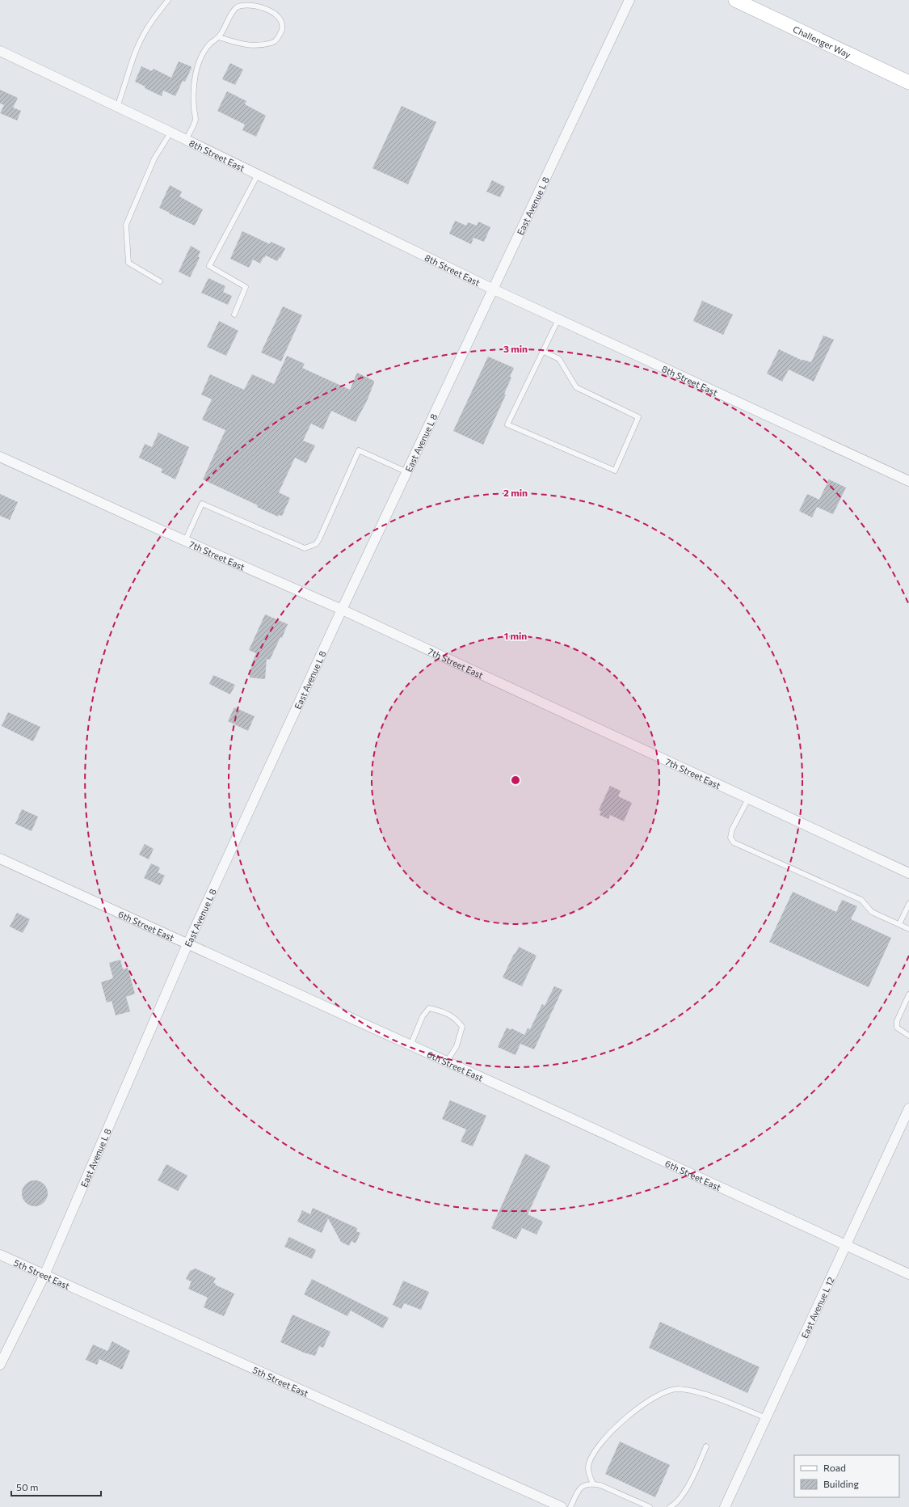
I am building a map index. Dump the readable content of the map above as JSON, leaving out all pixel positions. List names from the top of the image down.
{
  "streets": {
    "main road": ["Challenger Way"],
    "street": [
      "8th Street East",
      "East Avenue L 8",
      "7th Street East",
      "6th Street East",
      "5th Street East",
      "East Avenue L 12"
    ]
  },
  "crossings": [
    ["8th Street East", "East Avenue L 8"],
    ["East Avenue L 8", "7th Street East"],
    ["East Avenue L 8", "6th Street East"],
    ["East Avenue L 8", "5th Street East"],
    ["6th Street East", "East Avenue L 12"]
  ],
  "legend": ["Road", "Building"],
  "scale_bar": "50 m",
  "rings": ["3 min", "2 min", "1 min"]
}
